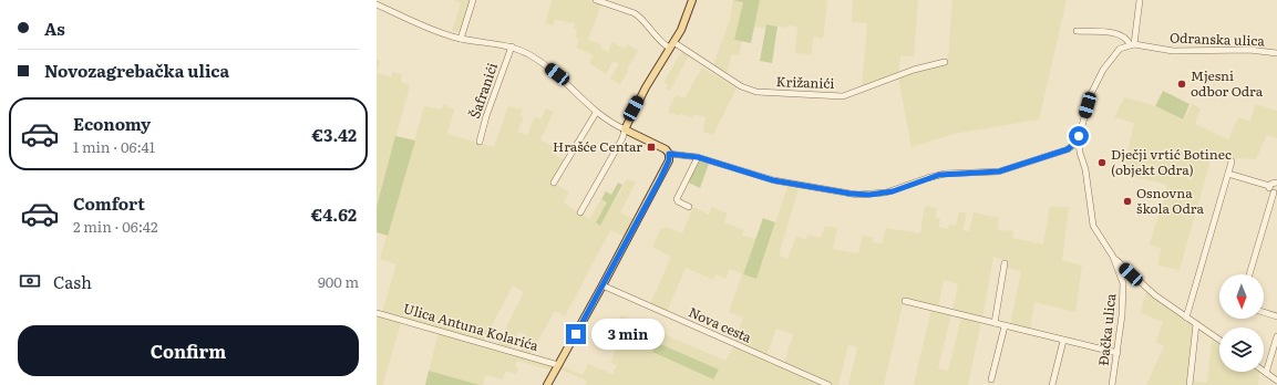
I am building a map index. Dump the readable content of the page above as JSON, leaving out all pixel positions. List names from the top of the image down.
{
  "streets": {
    "street": [
      "Odranska ulica",
      "Križanići",
      "Šafranići",
      "Nova cesta",
      "Ulica Antuna Kolarića",
      "Đačka ulica"
    ]
  },
  "places": {
    "other": ["Mjesni odbor Odra", "Dječji vrtić Botinec (objekt Odra)", "Osnovna škola Odra"],
    "transit": ["Hrašće Centar"]
  },
  "north": "bottom",
  "page": {
    "banner": ["As", "Novozagrebačka ulica"],
    "list": [
      {
        "name": "Economy",
        "note": "1 min · 06:41",
        "value": "€3.42"
      },
      {
        "name": "Comfort",
        "note": "2 min · 06:42",
        "value": "€4.62"
      }
    ],
    "pay": ["Cash", "900 m"],
    "buttons": "Confirm",
    "bubble": "3 min"
  }
}
